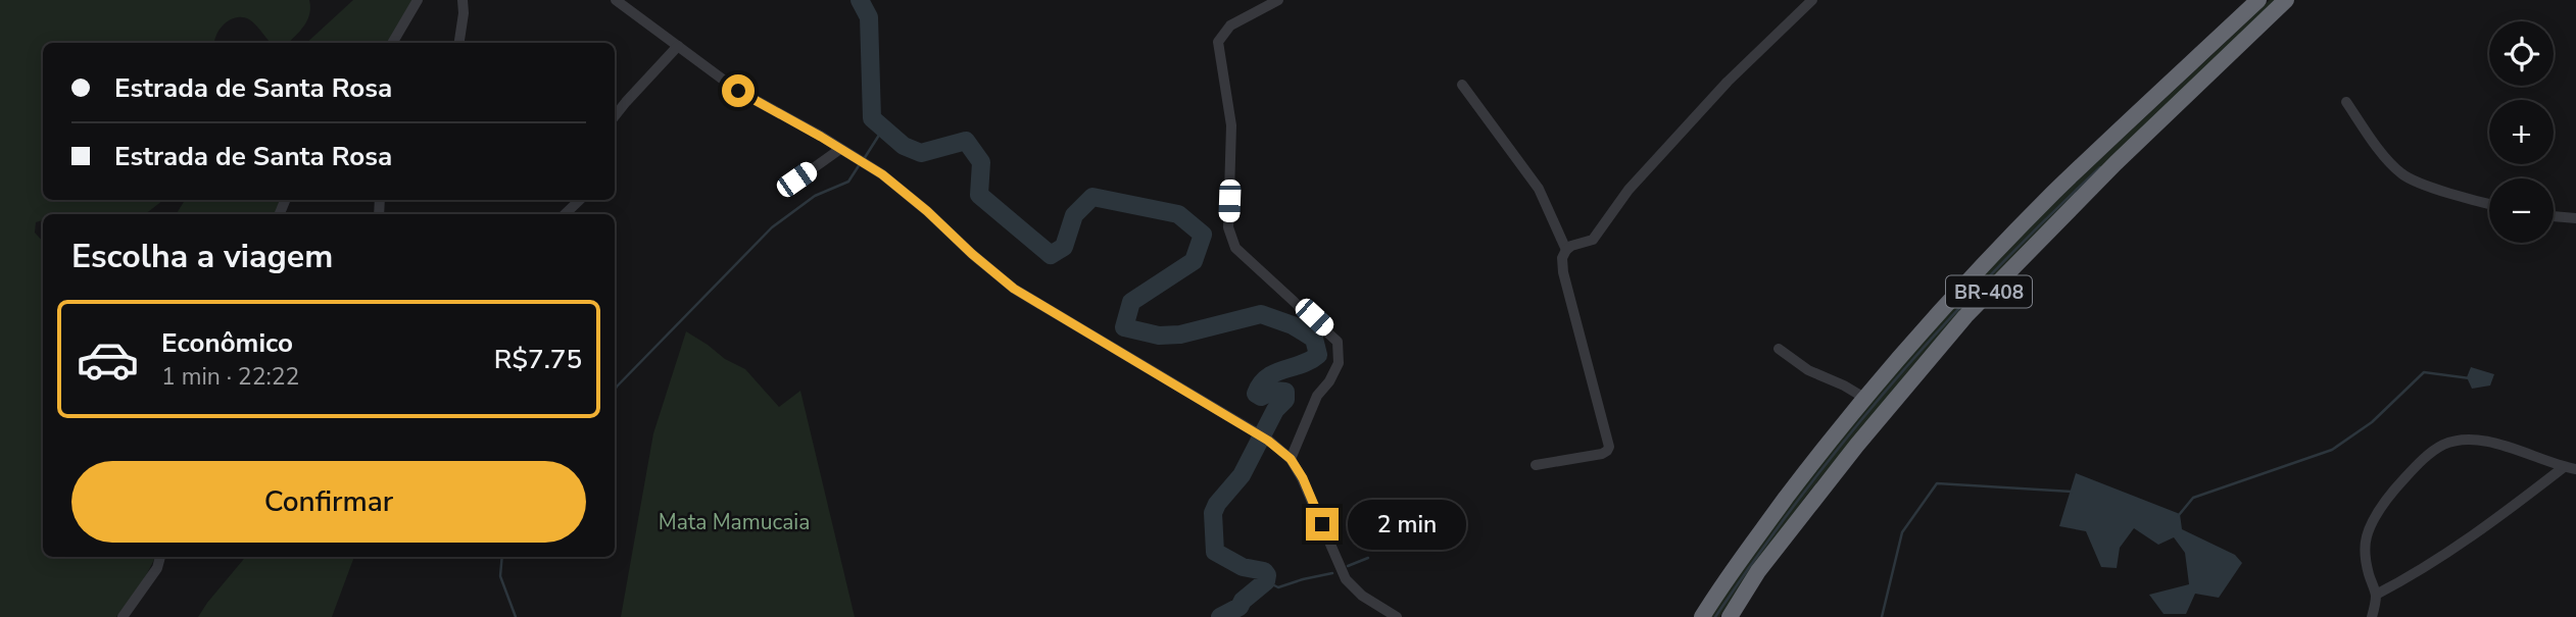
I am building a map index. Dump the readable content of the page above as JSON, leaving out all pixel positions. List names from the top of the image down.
{
  "streets": {
    "highway": ["BR-408"]
  },
  "parks": ["Mata Mamucaia"],
  "page": {
    "map_buttons": ["+", "−"],
    "banner": ["Estrada de Santa Rosa", "Estrada de Santa Rosa"],
    "heading": "Escolha a viagem",
    "list": [
      {
        "name": "Econômico",
        "note": "1 min · 22:22",
        "value": "R$7.75"
      }
    ],
    "buttons": "Confirmar",
    "bubble": "2 min"
  }
}
